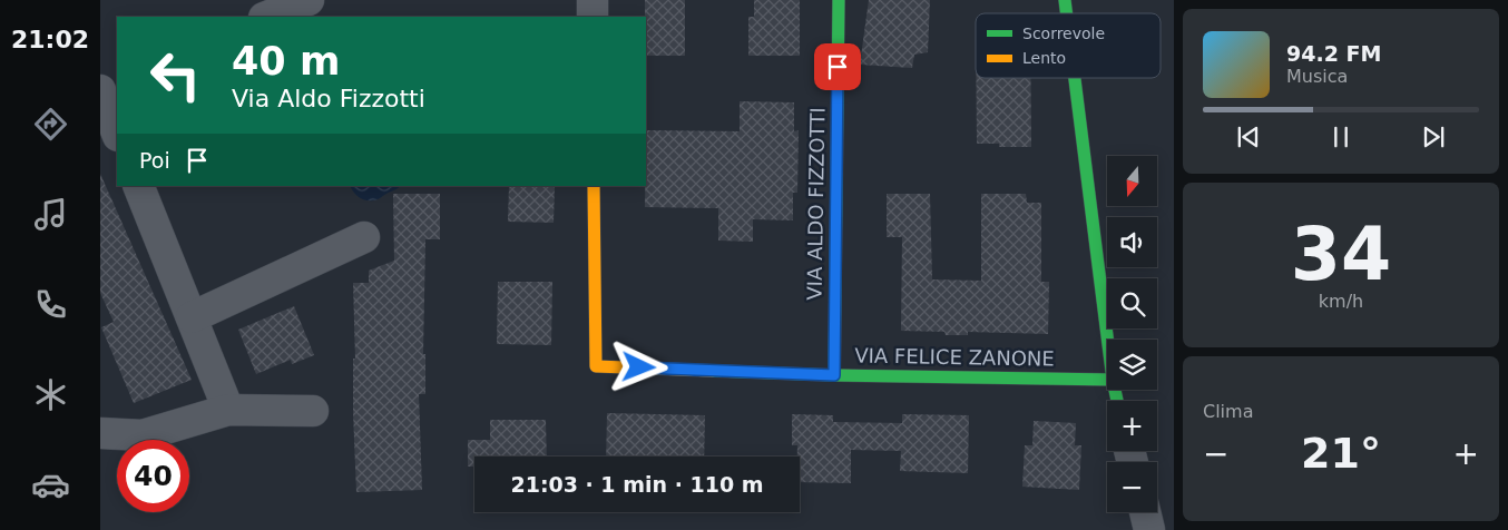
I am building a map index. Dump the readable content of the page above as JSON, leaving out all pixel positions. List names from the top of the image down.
{
  "streets": {
    "street": ["VIA ALDO FIZZOTTI", "VIA FELICE ZANONE"]
  },
  "crossings": [
    ["VIA ALDO FIZZOTTI", "VIA FELICE ZANONE"]
  ],
  "legend": ["Scorrevole", "Lento"],
  "north": "bottom",
  "page": {
    "tabs": "21:02",
    "turn": ["40 m", "Via Aldo Fizzotti"],
    "song": ["94.2 FM", "Musica"],
    "then": "Poi",
    "map_buttons": ["+", "−"],
    "tile": [
      ["34", "km/h"],
      "Clima"
    ],
    "heat": ["−", "21°", "+"],
    "limit": "40",
    "trip": "21:03 · 1 min · 110 m"
  }
}
